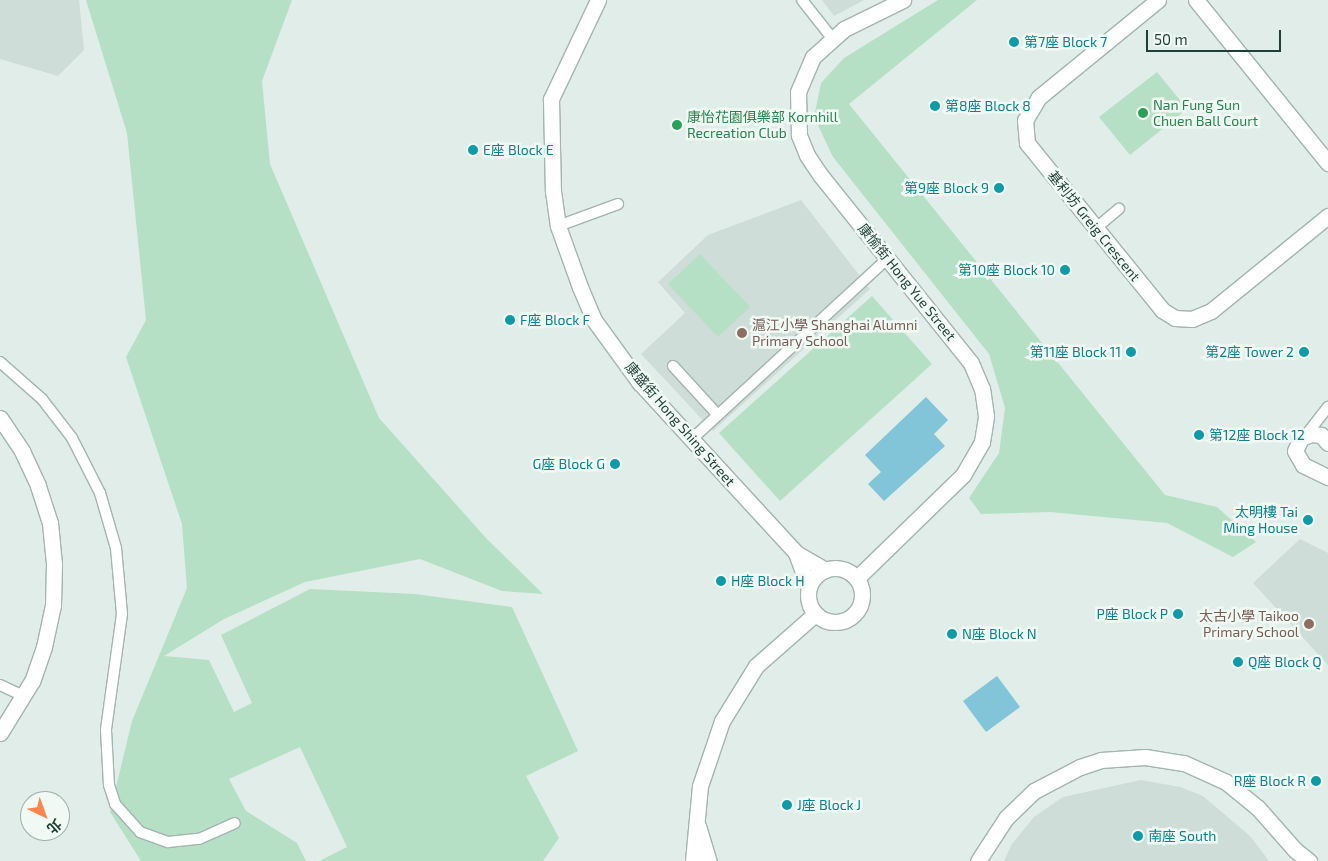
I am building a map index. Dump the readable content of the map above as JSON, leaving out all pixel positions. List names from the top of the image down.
{
  "streets": {
    "street": ["基利坊 Greig Crescent", "康愉街 Hong Yue Street", "康盛街 Hong Shing Street"]
  },
  "places": [
    "第7座 Block 7",
    "第8座 Block 8",
    "Nan Fung Sun Chuen Ball Court",
    "康怡花園俱樂部 Kornhill Recreation Club",
    "E座 Block E",
    "第9座 Block 9",
    "第10座 Block 10",
    "F座 Block F",
    "滬江小學 Shanghai Alumni Primary School",
    "第11座 Block 11",
    "第2座 Tower 2",
    "第12座 Block 12",
    "G座 Block G",
    "太明樓 Tai Ming House",
    "H座 Block H",
    "P座 Block P",
    "太古小學 Taikoo Primary School",
    "N座 Block N",
    "Q座 Block Q",
    "R座 Block R",
    "J座 Block J",
    "南座 South"
  ],
  "scale_bar": "50 m",
  "north": "bottom right"
}
